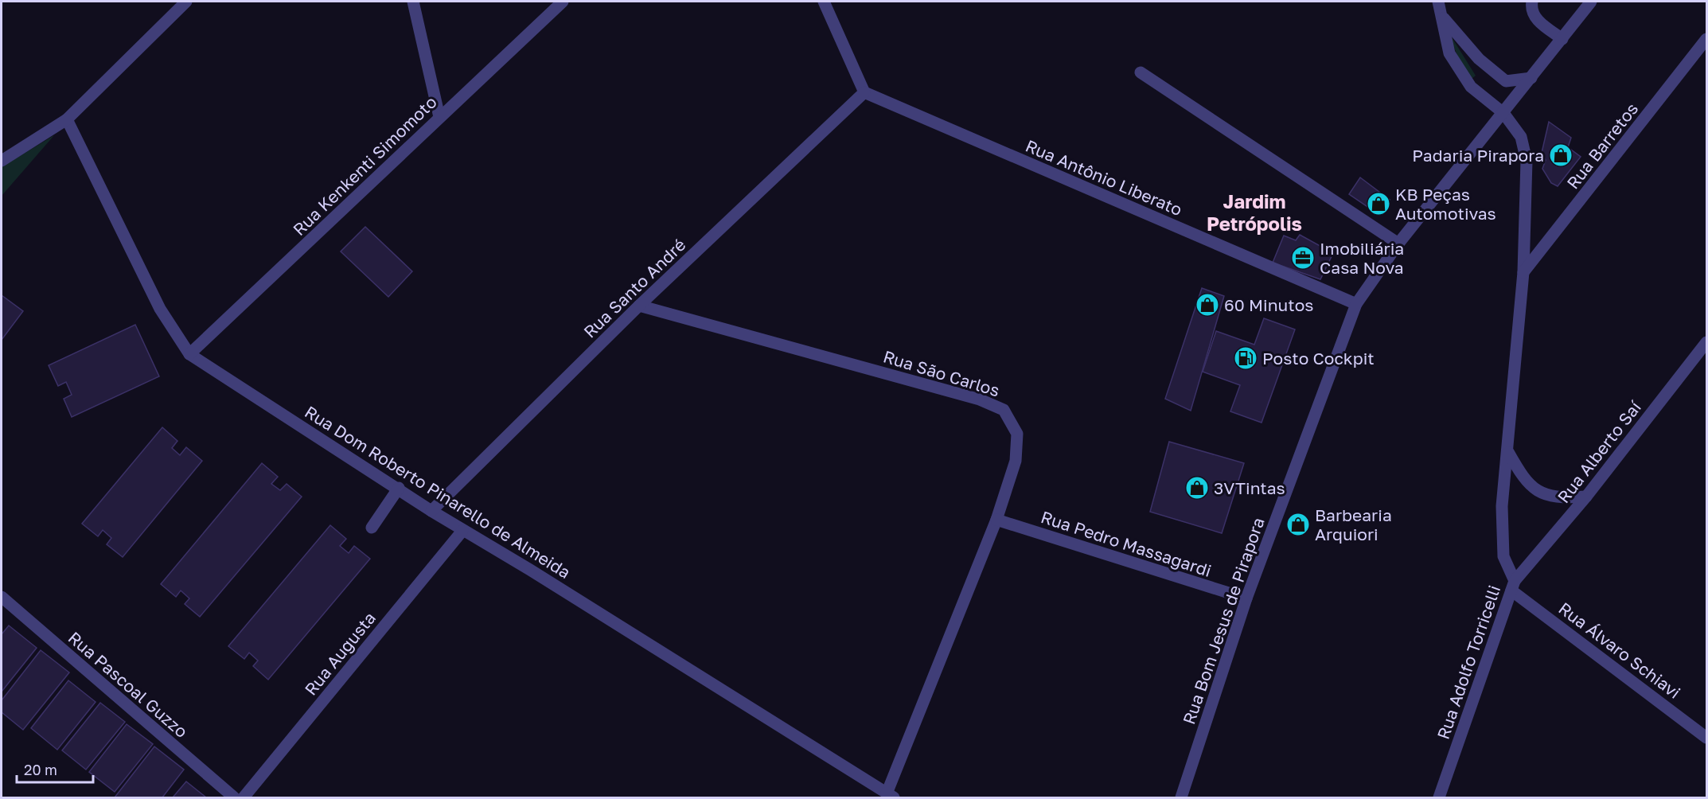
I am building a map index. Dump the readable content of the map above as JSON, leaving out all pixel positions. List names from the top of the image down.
{
  "streets": {
    "street": [
      "Rua Barretos",
      "Rua Kenkenti Simomoto",
      "Rua Antônio Liberato",
      "Rua Santo André",
      "Rua São Carlos",
      "Rua Alberto Saí",
      "Rua Dom Roberto Pinarello de Almeida",
      "Rua Pedro Massagardi",
      "Rua Bom Jesus de Pirapora",
      "Rua Álvaro Schiavi",
      "Rua Augusta",
      "Rua Adolfo Torricelli",
      "Rua Pascoal Guzzo"
    ]
  },
  "crossings": [
    ["Rua Barretos", "Rua Adolfo Torricelli"],
    ["Rua Kenkenti Simomoto", "Rua Dom Roberto Pinarello de Almeida"],
    ["Rua Antônio Liberato", "Rua Santo André"],
    ["Rua Antônio Liberato", "Rua Bom Jesus de Pirapora"],
    ["Rua Santo André", "Rua São Carlos"],
    ["Rua Santo André", "Rua Dom Roberto Pinarello de Almeida"],
    ["Rua São Carlos", "Rua Dom Roberto Pinarello de Almeida"],
    ["Rua São Carlos", "Rua Pedro Massagardi"],
    ["Rua Alberto Saí", "Rua Álvaro Schiavi"],
    ["Rua Alberto Saí", "Rua Adolfo Torricelli"],
    ["Rua Dom Roberto Pinarello de Almeida", "Rua Augusta"],
    ["Rua Pedro Massagardi", "Rua Bom Jesus de Pirapora"],
    ["Rua Bom Jesus de Pirapora", "Rua Adolfo Torricelli"],
    ["Rua Álvaro Schiavi", "Rua Adolfo Torricelli"]
  ],
  "districts": ["Jardim Petrópolis"],
  "places": {
    "shop": [
      "Padaria Pirapora",
      "KB Peças Automotivas",
      "60 Minutos",
      "3VTintas",
      "Barbearia Arquiori"
    ],
    "office": ["Imobiliária Casa Nova"],
    "fuel station": ["Posto Cockpit"]
  },
  "scale_bar": "20 m"
}
